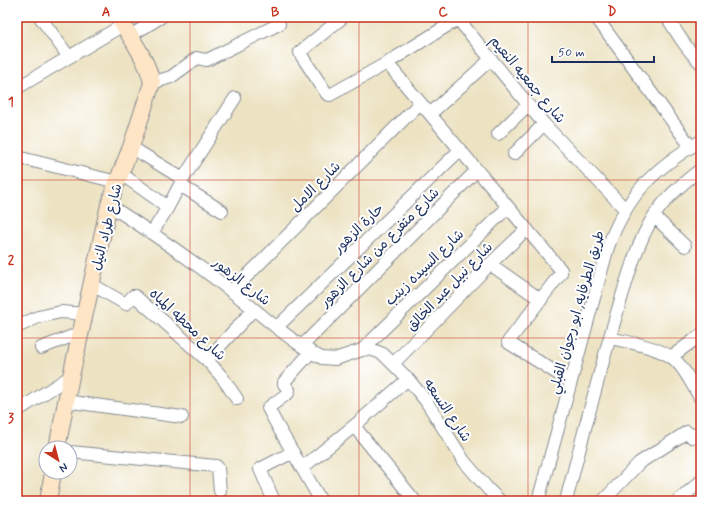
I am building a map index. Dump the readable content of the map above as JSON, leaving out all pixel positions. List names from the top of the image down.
{
  "streets": {
    "street": [
      "شارع جمعيه النعيم",
      "شارع الامل",
      "شارع طراد النيل",
      "حارة الزهور",
      "شارع متفرع من شارع الزهور",
      "شارع السيده زينب",
      "شارع الزهور",
      "شارع نبيل عبد الخالق",
      "طريق الطرفايه, ابو رجوان القبلي",
      "شارع محطه المياه",
      "شارع التسعه"
    ]
  },
  "crossings": [
    ["شارع جمعيه النعيم", "طريق الطرفايه, ابو رجوان القبلي"],
    ["شارع الامل", "شارع الزهور"],
    ["شارع طراد النيل", "شارع الزهور"],
    ["شارع طراد النيل", "شارع محطه المياه"],
    ["حارة الزهور", "شارع الزهور"],
    ["شارع متفرع من شارع الزهور", "شارع الزهور"],
    ["شارع السيده زينب", "شارع الزهور"],
    ["شارع السيده زينب", "شارع التسعه"],
    ["شارع الزهور", "شارع التسعه"],
    ["شارع نبيل عبد الخالق", "شارع التسعه"]
  ],
  "scale_bar": "50 m",
  "north": "bottom right",
  "grid": {
    "columns": [
      "A",
      "B",
      "C",
      "D"
    ],
    "rows": ["1", "2", "3"]
  }
}
